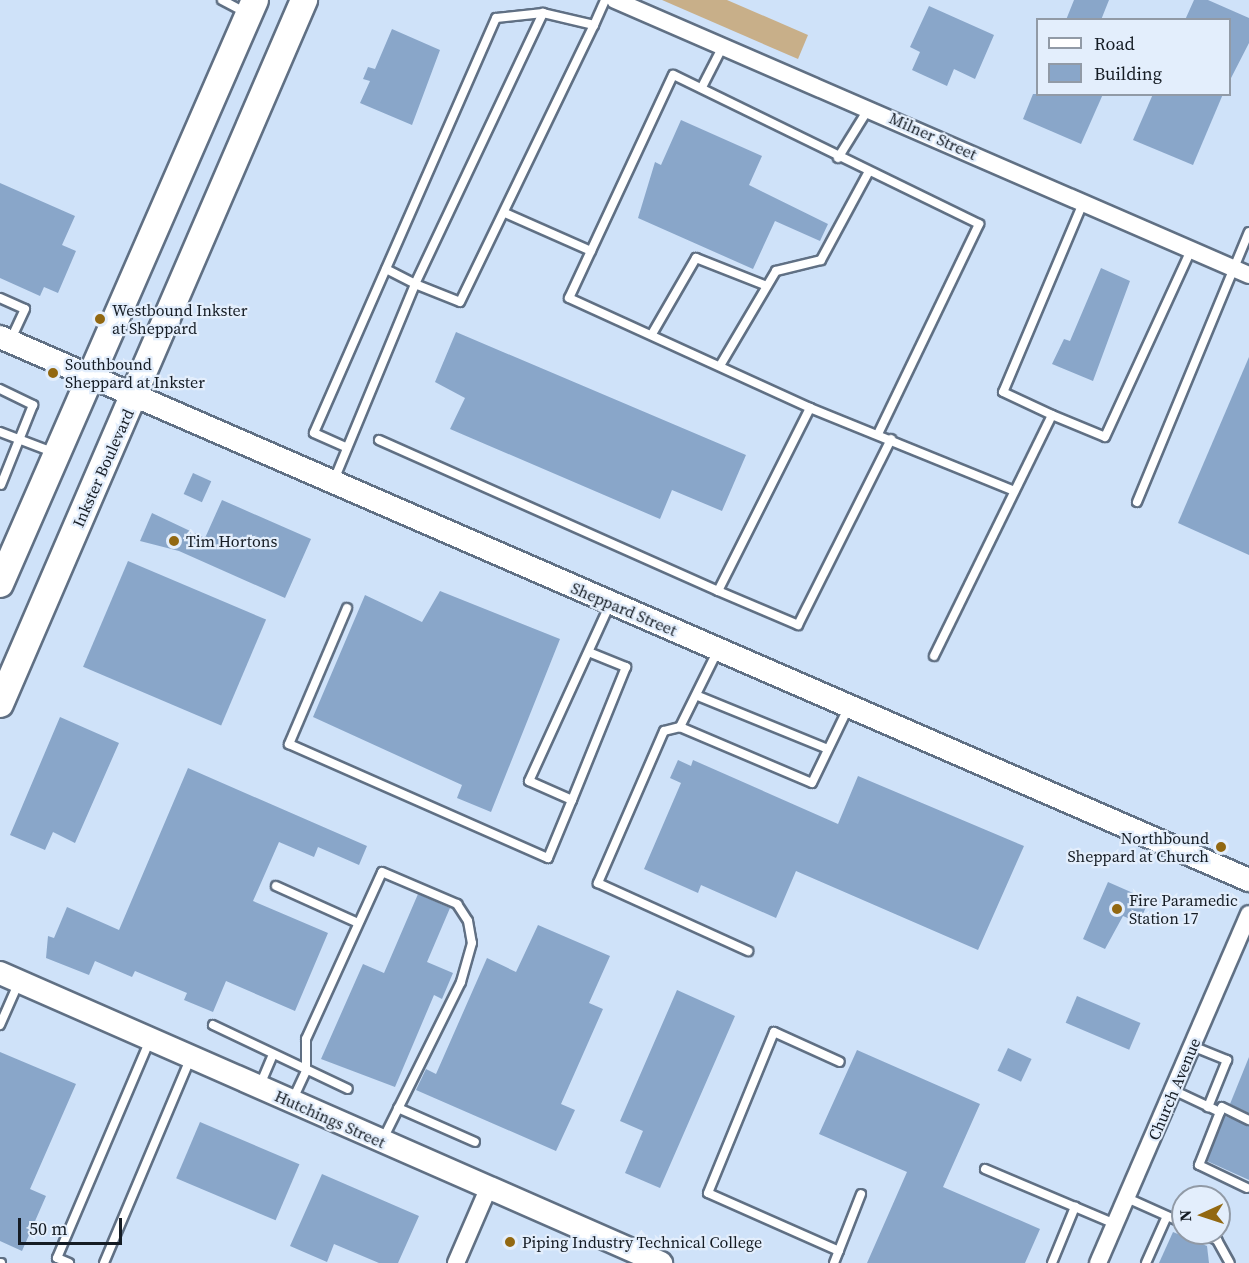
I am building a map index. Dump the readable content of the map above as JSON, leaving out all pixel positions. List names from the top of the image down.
{
  "streets": {
    "main road": ["Inkster Boulevard"],
    "street": [
      "Milner Street",
      "Sheppard Street",
      "Church Avenue",
      "Hutchings Street"
    ]
  },
  "crossings": [
    ["Inkster Boulevard", "Sheppard Street"]
  ],
  "places": [
    "Westbound Inkster at Sheppard",
    "Southbound Sheppard at Inkster",
    "Tim Hortons",
    "Northbound Sheppard at Church",
    "Fire Paramedic Station 17",
    "Piping Industry Technical College"
  ],
  "legend": ["Road", "Building"],
  "scale_bar": "50 m",
  "north": "left"
}
